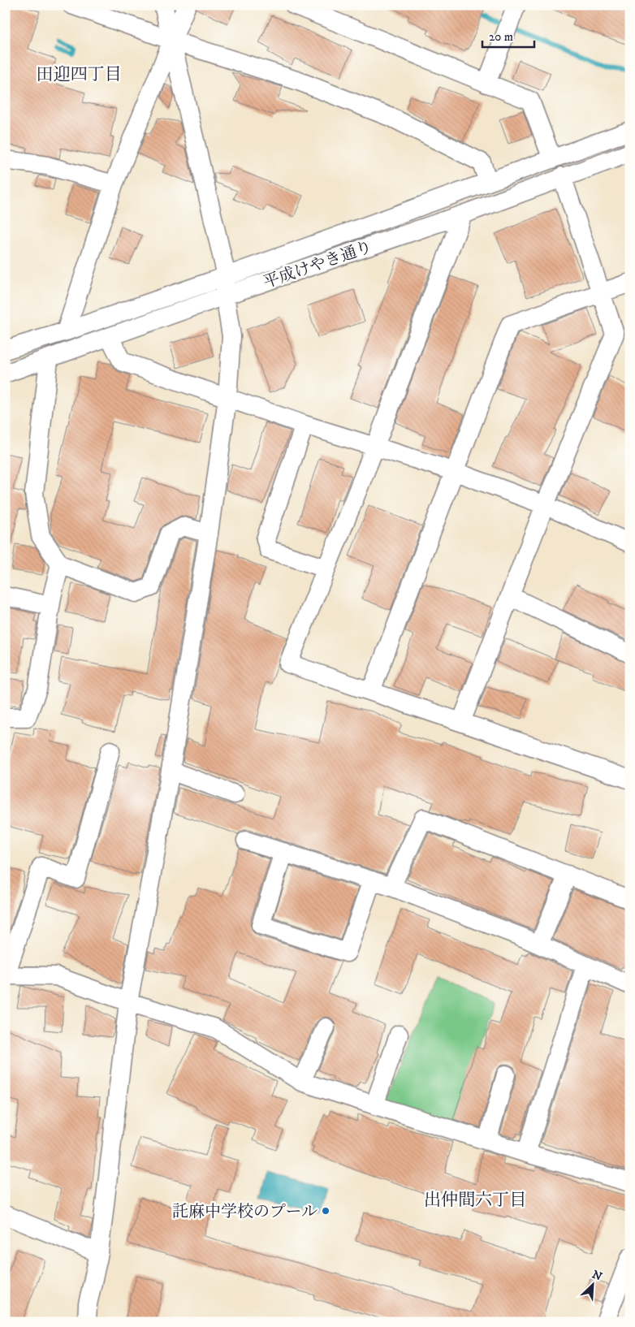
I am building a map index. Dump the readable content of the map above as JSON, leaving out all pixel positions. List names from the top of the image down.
{
  "streets": {
    "street": ["平成けやき通り"]
  },
  "districts": ["田迎四丁目", "出仲間六丁目"],
  "places": ["託麻中学校のプール"],
  "scale_bar": "20 m",
  "north": "top right"
}
